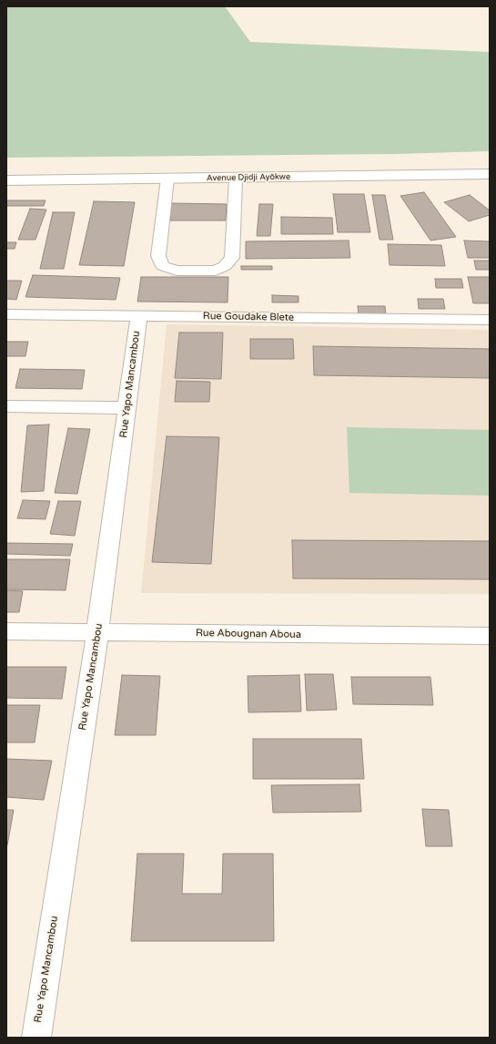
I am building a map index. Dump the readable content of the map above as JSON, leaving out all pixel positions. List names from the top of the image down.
{
  "streets": {
    "street": [
      "Avenue Djidji Ayökwe",
      "Rue Goudake Blete",
      "Rue Yapo Mancambou",
      "Rue Abougnan Aboua"
    ]
  },
  "crossings": [
    ["Rue Goudake Blete", "Rue Yapo Mancambou"],
    ["Rue Yapo Mancambou", "Rue Abougnan Aboua"]
  ]
}
